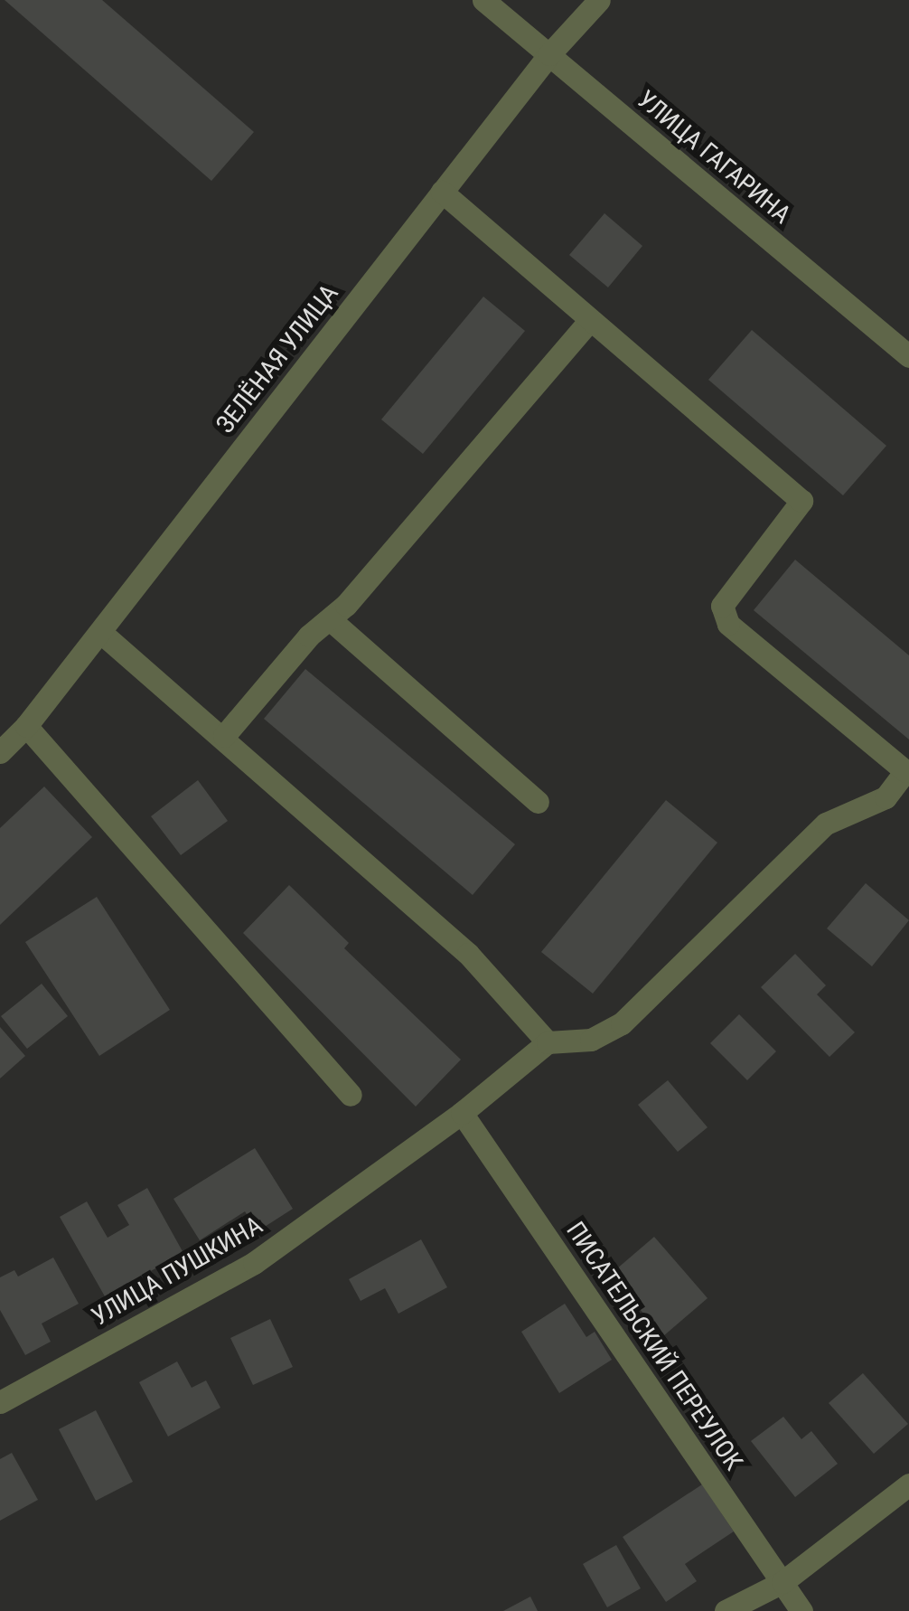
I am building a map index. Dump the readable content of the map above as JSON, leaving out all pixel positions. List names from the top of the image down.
{
  "streets": {
    "street": [
      "УЛИЦА ГАГАРИНА",
      "ЗЕЛЁНАЯ УЛИЦА",
      "УЛИЦА ПУШКИНА",
      "ПИСАТЕЛЬСКИЙ ПЕРЕУЛОК"
    ]
  },
  "crossings": [
    ["УЛИЦА ГАГАРИНА", "ЗЕЛЁНАЯ УЛИЦА"],
    ["УЛИЦА ПУШКИНА", "ПИСАТЕЛЬСКИЙ ПЕРЕУЛОК"]
  ]
}
